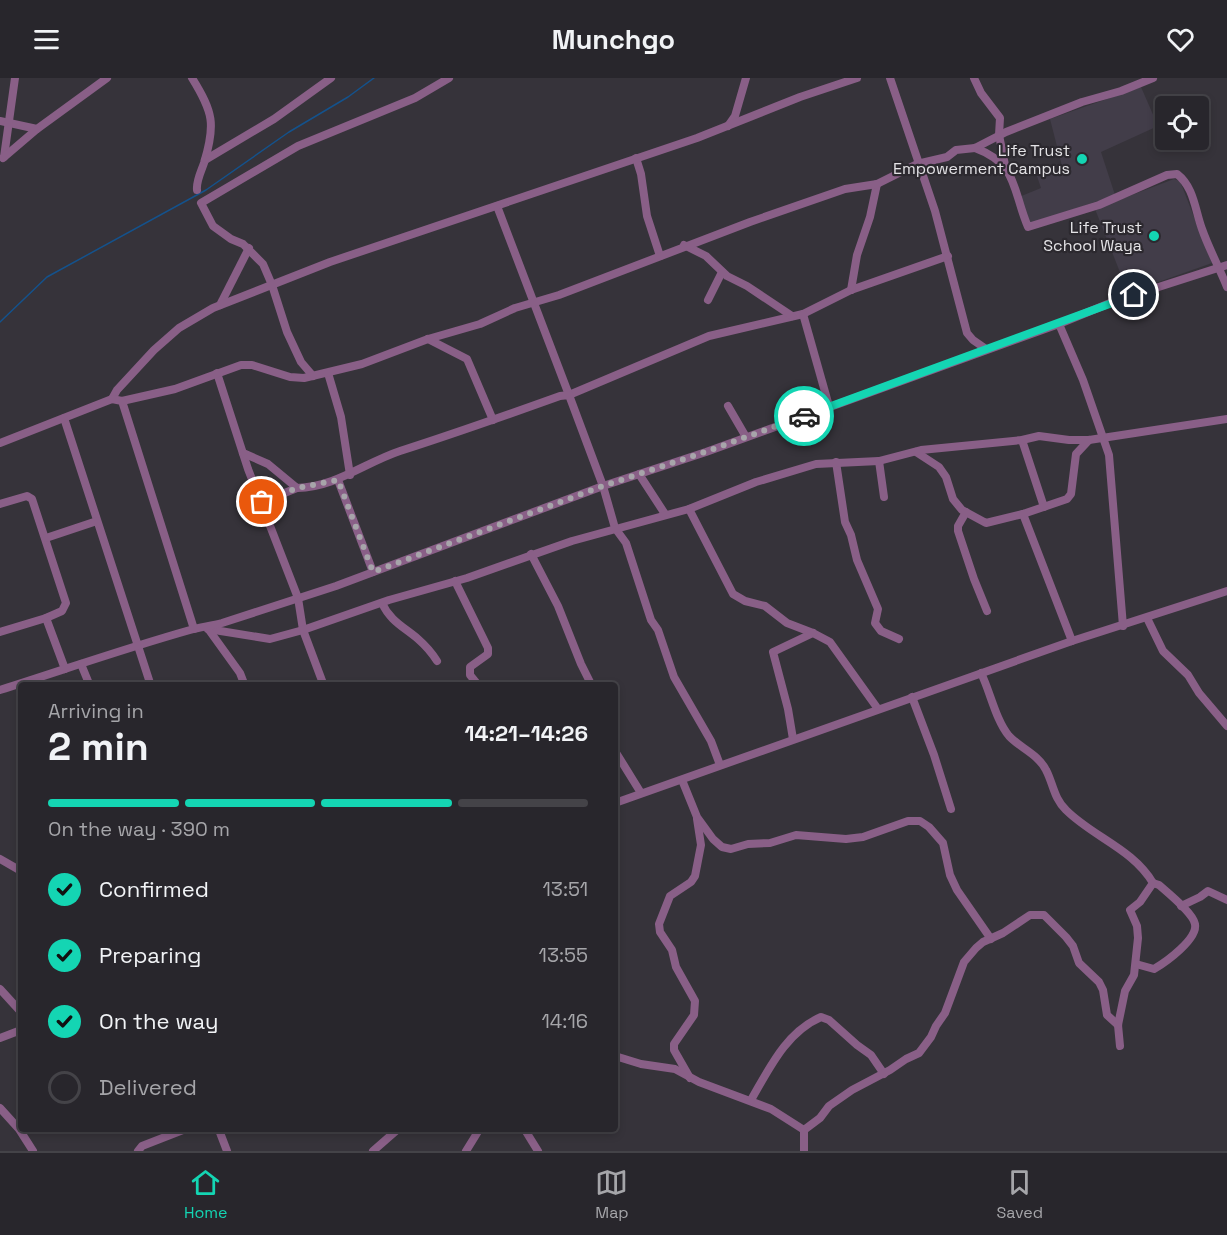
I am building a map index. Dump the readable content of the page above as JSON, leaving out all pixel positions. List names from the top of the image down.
{
  "places": ["Life Trust Empowerment Campus", "Life Trust School Waya"],
  "page": {
    "header": "Munchgo",
    "heading": ["2 min", "Arriving in", "14:21–14:26"],
    "bar": "On the way · 390 m",
    "list": [
      ["Confirmed", "13:51"],
      ["Preparing", "13:55"],
      ["On the way", "14:16"],
      "Delivered"
    ],
    "tabs": ["Home", "Map", "Saved"]
  }
}
